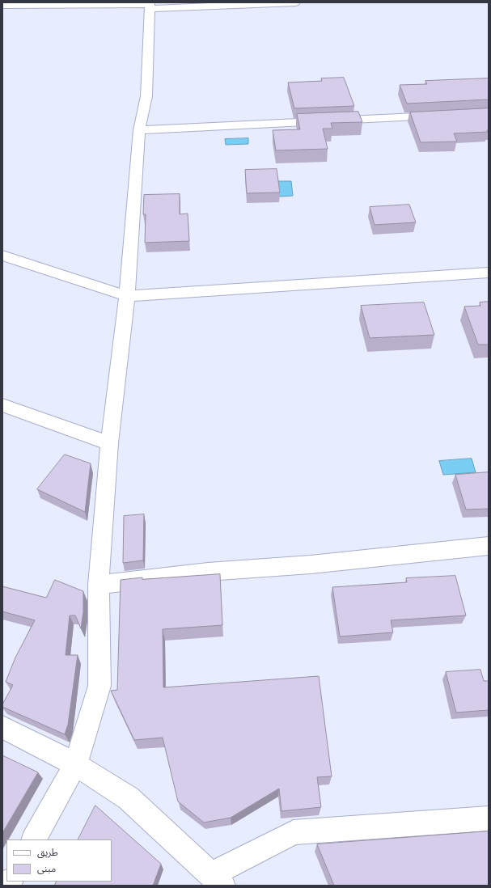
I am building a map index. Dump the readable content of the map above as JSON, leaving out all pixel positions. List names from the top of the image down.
{
  "legend": ["طريق", "مبنى"]
}
